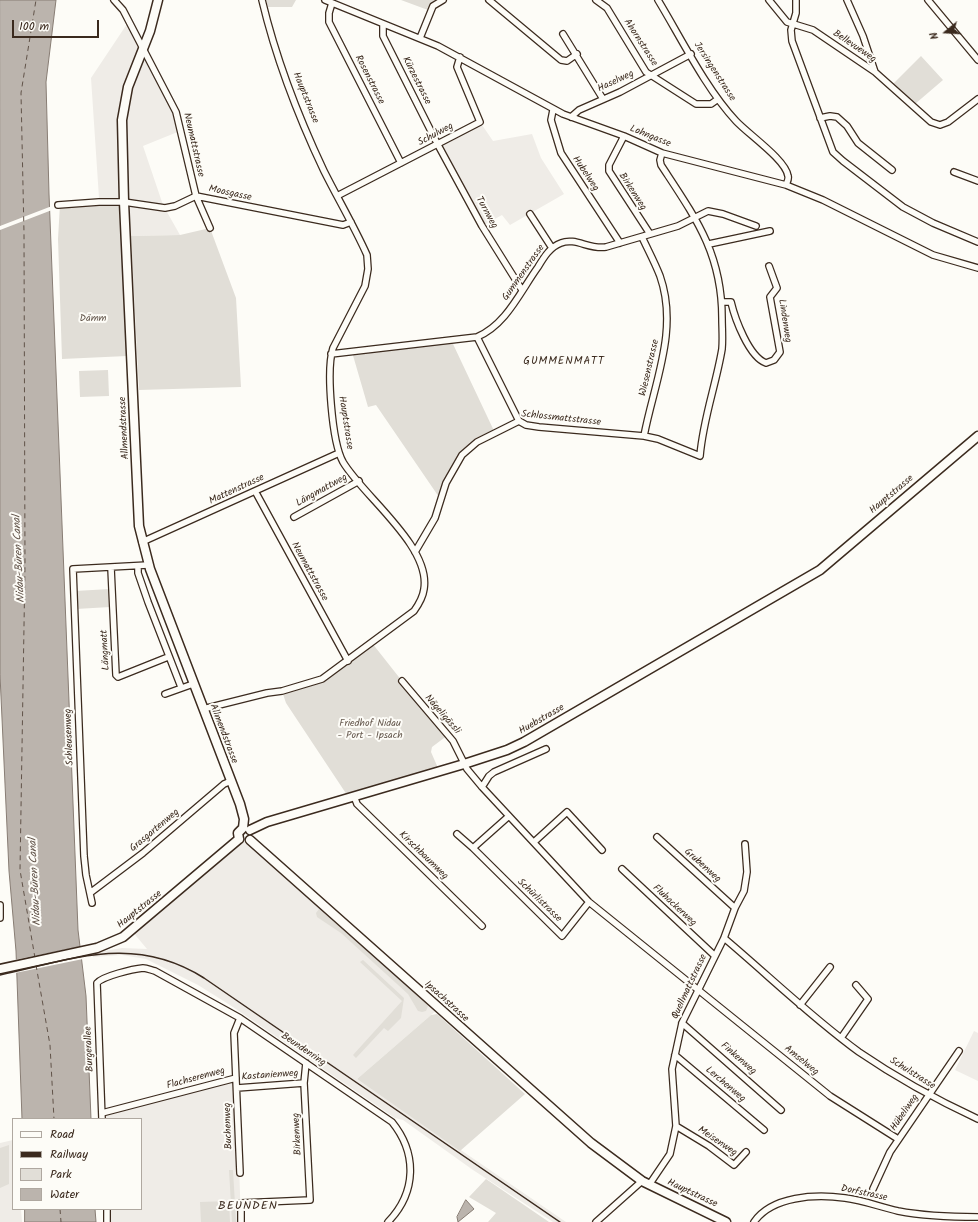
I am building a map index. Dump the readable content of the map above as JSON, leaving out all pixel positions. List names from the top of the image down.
{
  "streets": {
    "main road": [
      "Hauptstrasse",
      "Allmendstrasse",
      "Huebstrasse",
      "Ipsachstrasse"
    ],
    "street": [
      "Ahornstrasse",
      "Bellevueweg",
      "Jersingenstrasse",
      "Rosenstrasse",
      "Kürzestrasse",
      "Haselweg",
      "Schulweg",
      "Lohngasse",
      "Neumattstrasse",
      "Hubelweg",
      "Birkenweg",
      "Moosgasse",
      "Turnweg",
      "Gummenstrasse",
      "Lindenweg",
      "Wiesenstrasse",
      "Schlossmattstrasse",
      "Mattenstrasse",
      "Längmattweg",
      "Längmatt",
      "Nägeligässli",
      "Schleusenweg",
      "Grasgartenweg",
      "Kirschbaumweg",
      "Grubenweg",
      "Schürlistrasse",
      "Fluhackerweg",
      "Quellmattstrasse",
      "Burgerallee",
      "Beundenring",
      "Finkenweg",
      "Amselweg",
      "Schulstrasse",
      "Kastanienweg",
      "Flachserenweg",
      "Lerchenweg",
      "Hübeliweg",
      "Buchenweg",
      "Meisenweg",
      "Dorfstrasse"
    ]
  },
  "crossings": [
    ["Ahornstrasse", "Jersingenstrasse"],
    ["Ahornstrasse", "Haselweg"],
    ["Jersingenstrasse", "Haselweg"],
    ["Jersingenstrasse", "Lohngasse"],
    ["Rosenstrasse", "Schulweg"],
    ["Rosenstrasse", "Lohngasse"],
    ["Kürzestrasse", "Schulweg"],
    ["Kürzestrasse", "Lohngasse"],
    ["Kürzestrasse", "Turnweg"],
    ["Haselweg", "Lohngasse"],
    ["Hauptstrasse", "Schulweg"],
    ["Hauptstrasse", "Neumattstrasse"],
    ["Hauptstrasse", "Moosgasse"],
    ["Hauptstrasse", "Gummenstrasse"],
    ["Hauptstrasse", "Schlossmattstrasse"],
    ["Hauptstrasse", "Allmendstrasse"],
    ["Hauptstrasse", "Mattenstrasse"],
    ["Hauptstrasse", "Längmattweg"],
    ["Hauptstrasse", "Huebstrasse"],
    ["Hauptstrasse", "Quellmattstrasse"],
    ["Hauptstrasse", "Ipsachstrasse"],
    ["Schulweg", "Lohngasse"],
    ["Schulweg", "Turnweg"],
    ["Lohngasse", "Hubelweg"],
    ["Lohngasse", "Birkenweg"],
    ["Neumattstrasse", "Moosgasse"],
    ["Neumattstrasse", "Allmendstrasse"],
    ["Neumattstrasse", "Mattenstrasse"],
    ["Hubelweg", "Gummenstrasse"],
    ["Birkenweg", "Gummenstrasse"],
    ["Birkenweg", "Beundenring"],
    ["Birkenweg", "Kastanienweg"],
    ["Moosgasse", "Allmendstrasse"],
    ["Turnweg", "Gummenstrasse"],
    ["Gummenstrasse", "Wiesenstrasse"],
    ["Lindenweg", "Schlossmattstrasse"],
    ["Wiesenstrasse", "Schlossmattstrasse"],
    ["Allmendstrasse", "Mattenstrasse"],
    ["Allmendstrasse", "Huebstrasse"],
    ["Allmendstrasse", "Grasgartenweg"],
    ["Allmendstrasse", "Ipsachstrasse"],
    ["Längmatt", "Schleusenweg"],
    ["Nägeligässli", "Huebstrasse"],
    ["Huebstrasse", "Kirschbaumweg"],
    ["Huebstrasse", "Ipsachstrasse"],
    ["Schleusenweg", "Grasgartenweg"],
    ["Grubenweg", "Quellmattstrasse"],
    ["Fluhackerweg", "Quellmattstrasse"],
    ["Quellmattstrasse", "Ipsachstrasse"],
    ["Quellmattstrasse", "Finkenweg"],
    ["Quellmattstrasse", "Amselweg"],
    ["Quellmattstrasse", "Schulstrasse"],
    ["Quellmattstrasse", "Lerchenweg"],
    ["Quellmattstrasse", "Meisenweg"],
    ["Burgerallee", "Beundenring"],
    ["Burgerallee", "Flachserenweg"],
    ["Beundenring", "Flachserenweg"],
    ["Amselweg", "Hübeliweg"],
    ["Schulstrasse", "Hübeliweg"],
    ["Kastanienweg", "Buchenweg"],
    ["Flachserenweg", "Buchenweg"]
  ],
  "districts": ["GUMMENMATT", "BEUNDEN"],
  "water": ["Nidau-Büren Canal"],
  "parks": ["Dämm", "Friedhof Nidau - Port - Ipsach"],
  "legend": [
    "Road",
    "Railway",
    "Park",
    "Water"
  ],
  "scale_bar": "100 m",
  "north": "left"
}
